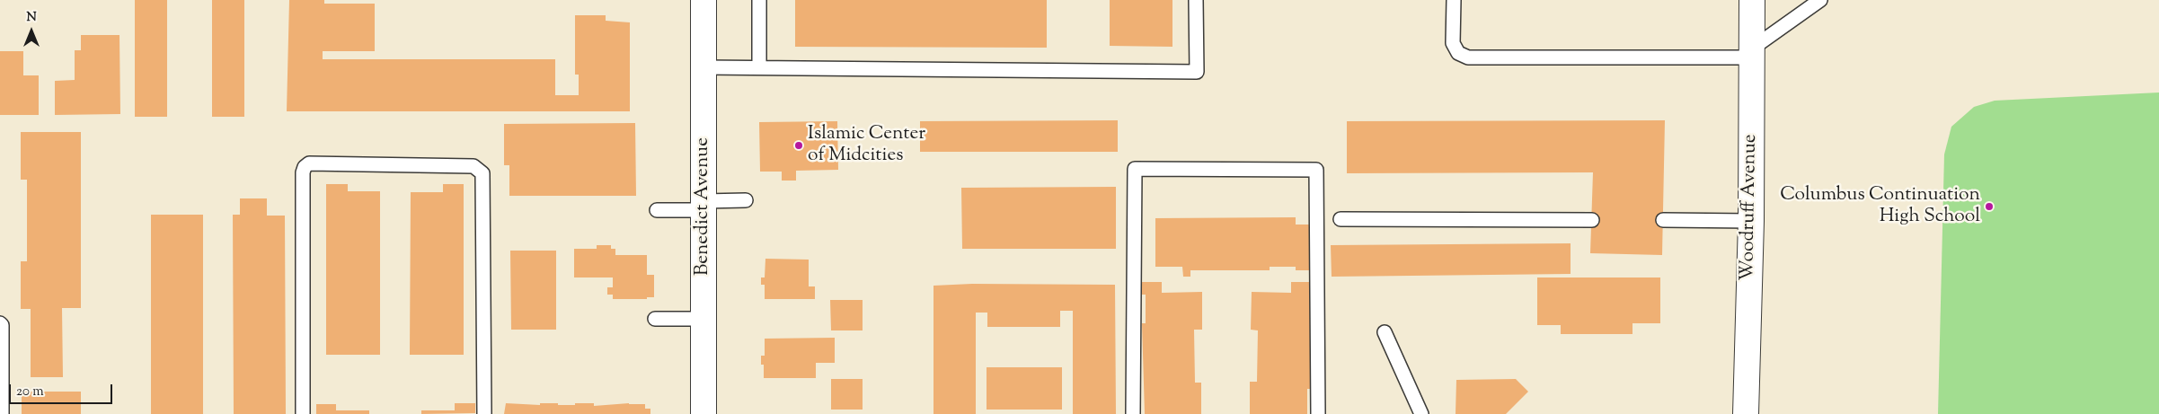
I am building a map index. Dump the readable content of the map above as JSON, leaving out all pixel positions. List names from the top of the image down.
{
  "streets": {
    "street": ["Benedict Avenue", "Woodruff Avenue"]
  },
  "places": ["Islamic Center of Midcities", "Columbus Continuation High School"],
  "scale_bar": "20 m",
  "north": "top"
}
